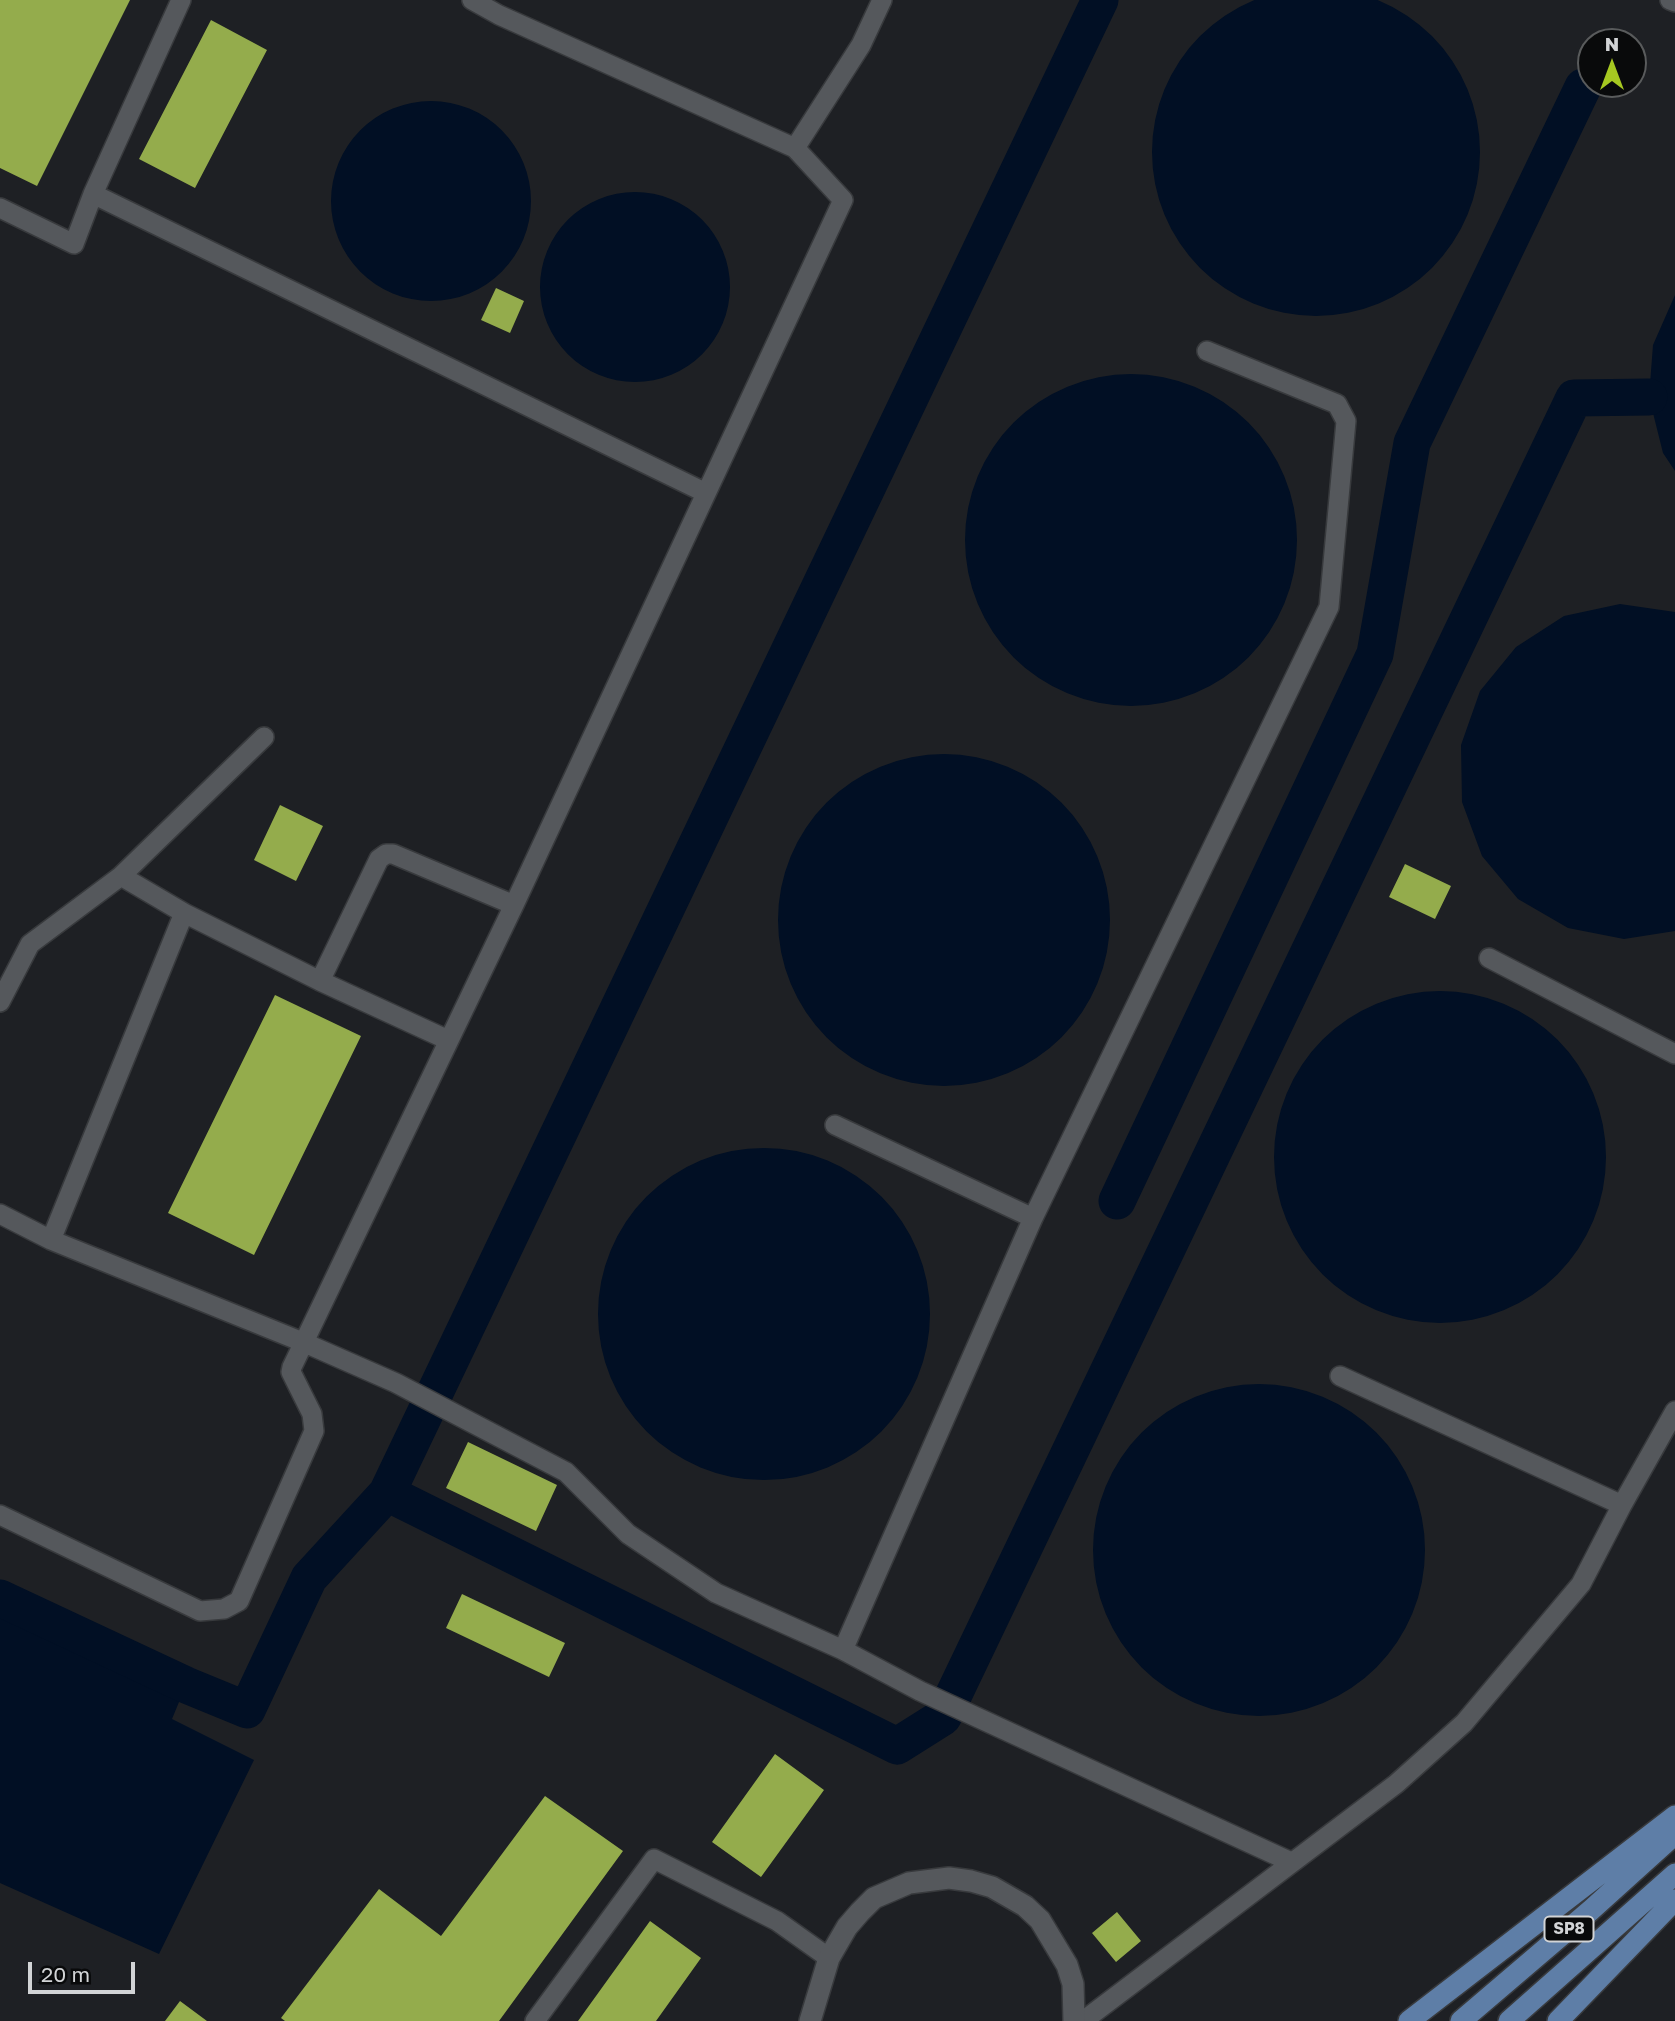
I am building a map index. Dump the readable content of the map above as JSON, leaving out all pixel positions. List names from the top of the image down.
{
  "streets": {
    "main road": ["SP8"]
  },
  "scale_bar": "20 m",
  "north": "top"
}
